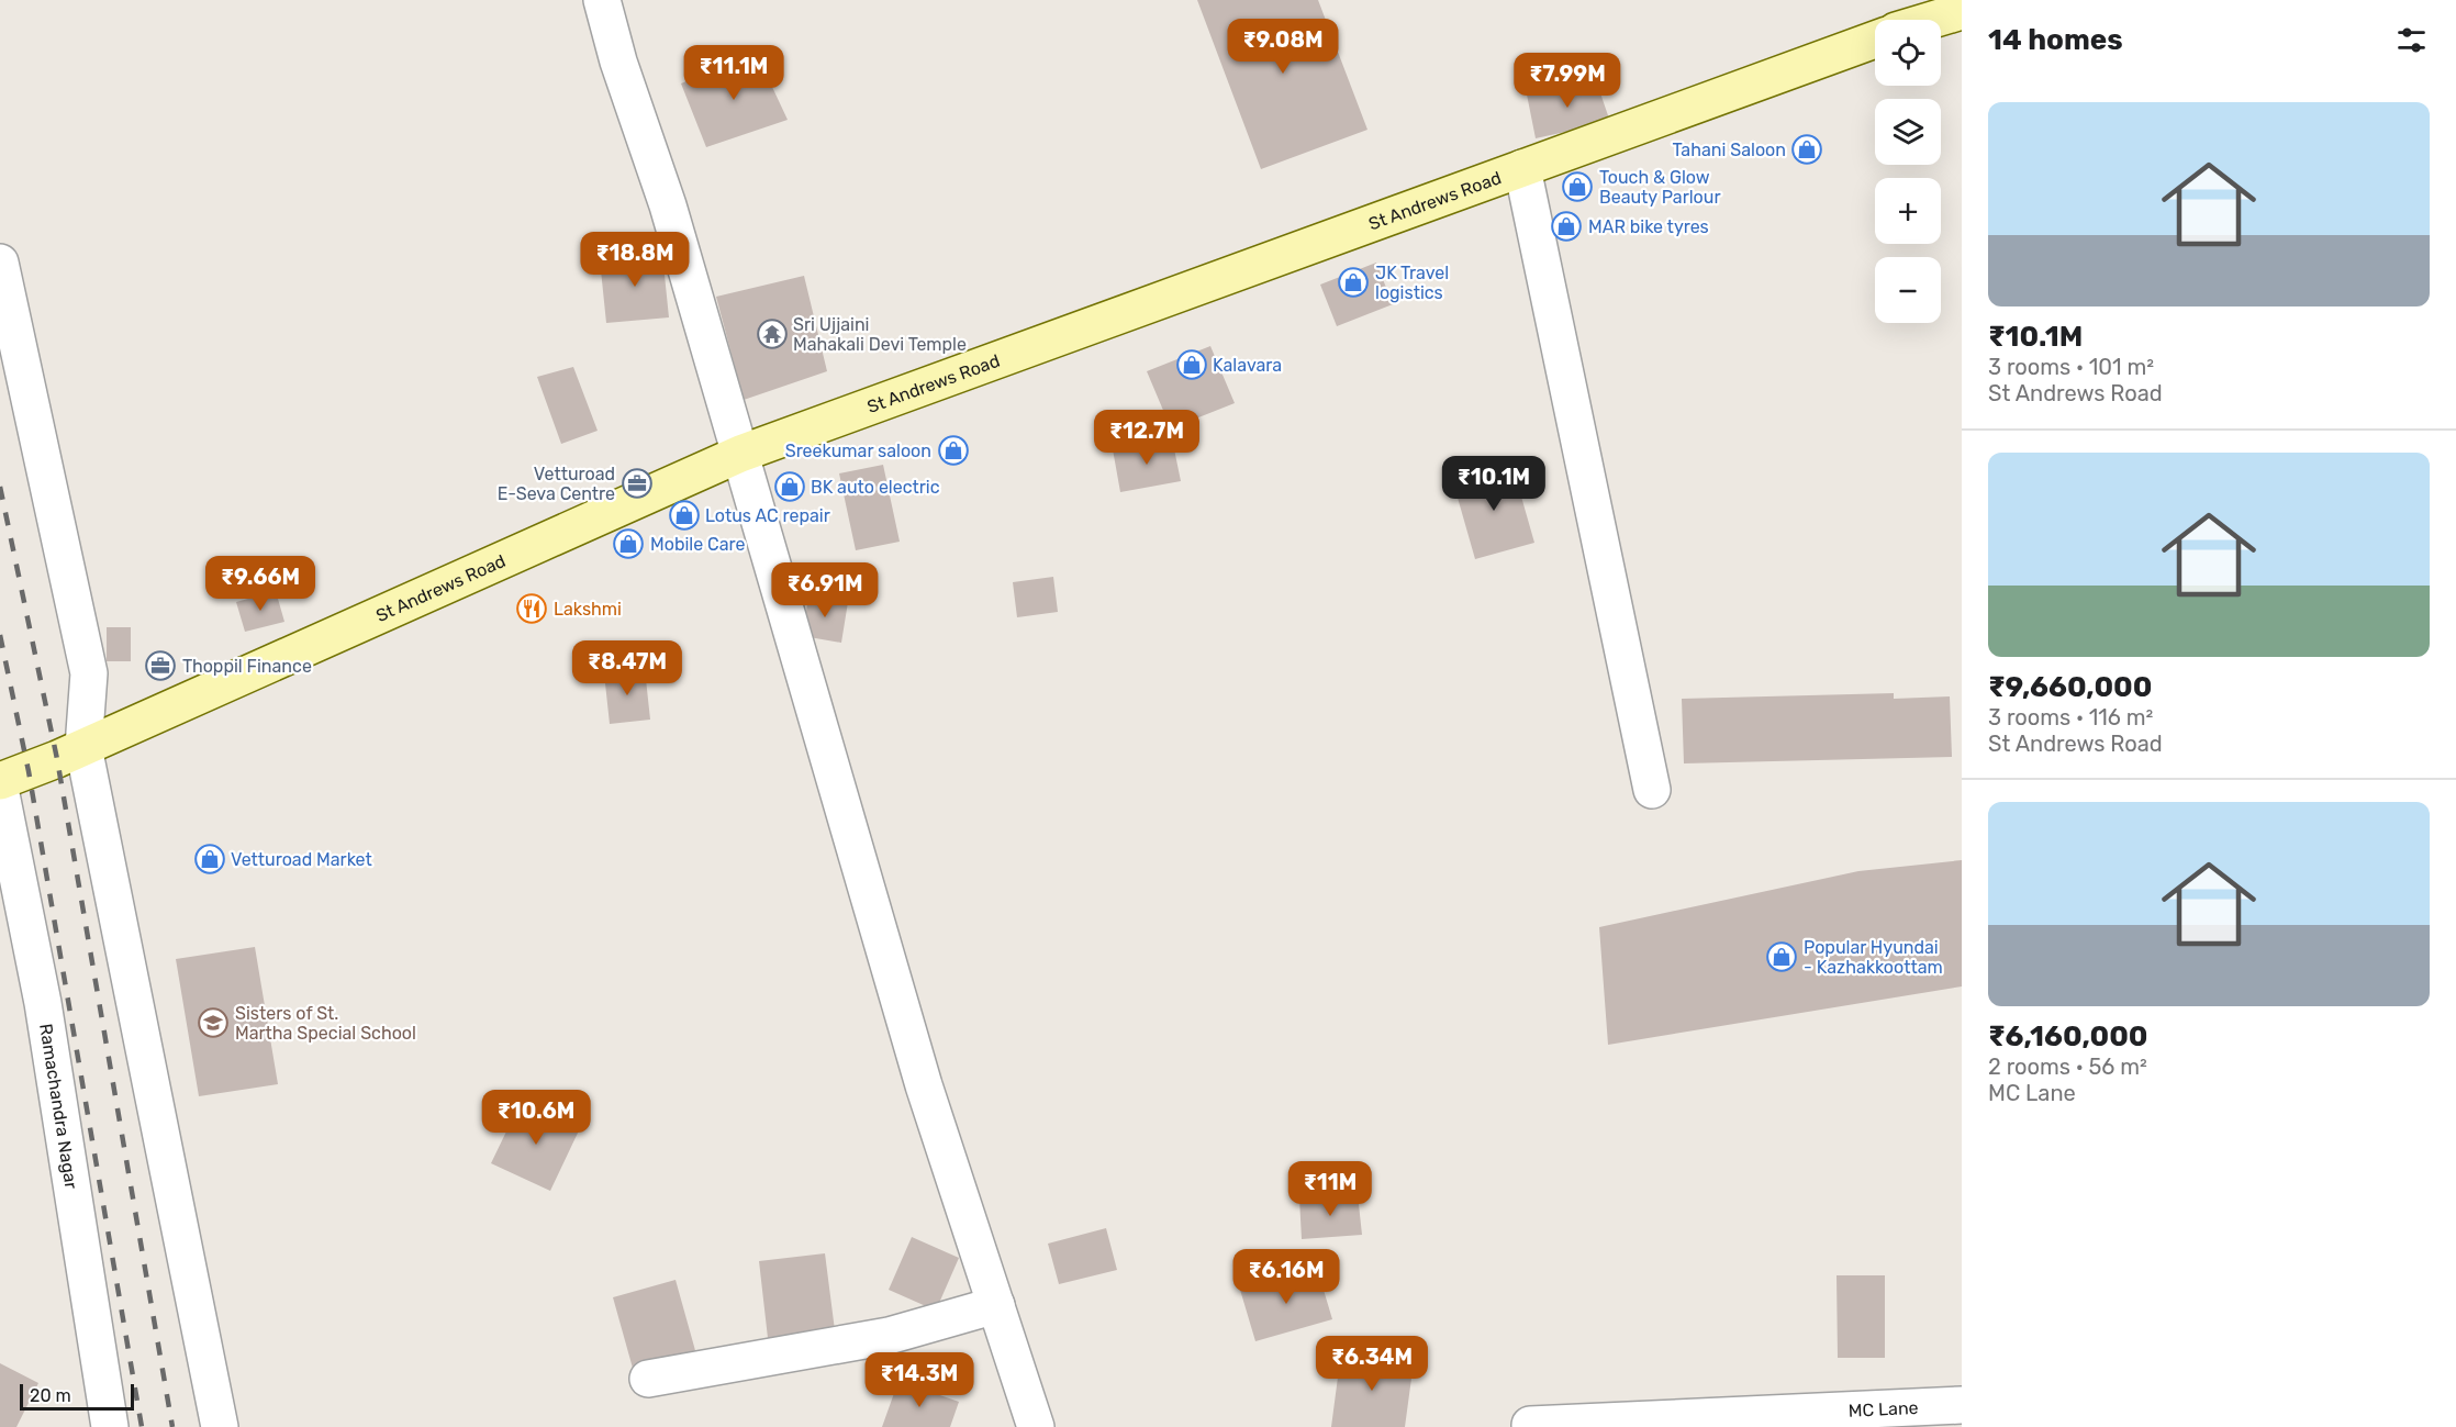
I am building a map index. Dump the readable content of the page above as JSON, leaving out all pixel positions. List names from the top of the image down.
{
  "streets": {
    "main road": ["St Andrews Road"],
    "street": ["Ramachandra Nagar", "MC Lane"]
  },
  "places": {
    "shop": [
      "Tahani Saloon",
      "Touch & Glow Beauty Parlour",
      "MAR bike tyres",
      "JK Travel logistics",
      "Kalavara",
      "Sreekumar saloon",
      "BK auto electric",
      "Lotus AC repair",
      "Mobile Care",
      "Vetturoad Market",
      "Popular Hyundai - Kazhakkoottam"
    ],
    "temple": ["Sri Ujjaini Mahakali Devi Temple"],
    "office": ["Vetturoad E-Seva Centre", "Thoppil Finance"],
    "restaurant": ["Lakshmi"],
    "school or university": ["Sisters of St. Martha Special School"]
  },
  "scale_bar": "20 m",
  "page": {
    "heading": "14 homes",
    "price": [
      "₹9.08M",
      "₹11.1M",
      "₹7.99M",
      "₹18.8M",
      "₹12.7M",
      "₹10.1M",
      "₹9.66M",
      "₹6.91M",
      "₹8.47M",
      "₹10.6M",
      "₹11M",
      "₹6.16M",
      "₹6.34M",
      "₹14.3M"
    ],
    "map_buttons": ["+", "−"],
    "list": [
      {
        "name": "₹10.1M",
        "note": "3 rooms · 101 m² · St Andrews Road"
      },
      {
        "name": "₹9,660,000",
        "note": "3 rooms · 116 m² · St Andrews Road"
      },
      {
        "name": "₹6,160,000",
        "note": "2 rooms · 56 m² · MC Lane"
      }
    ],
    "scale": "20 m"
  }
}
